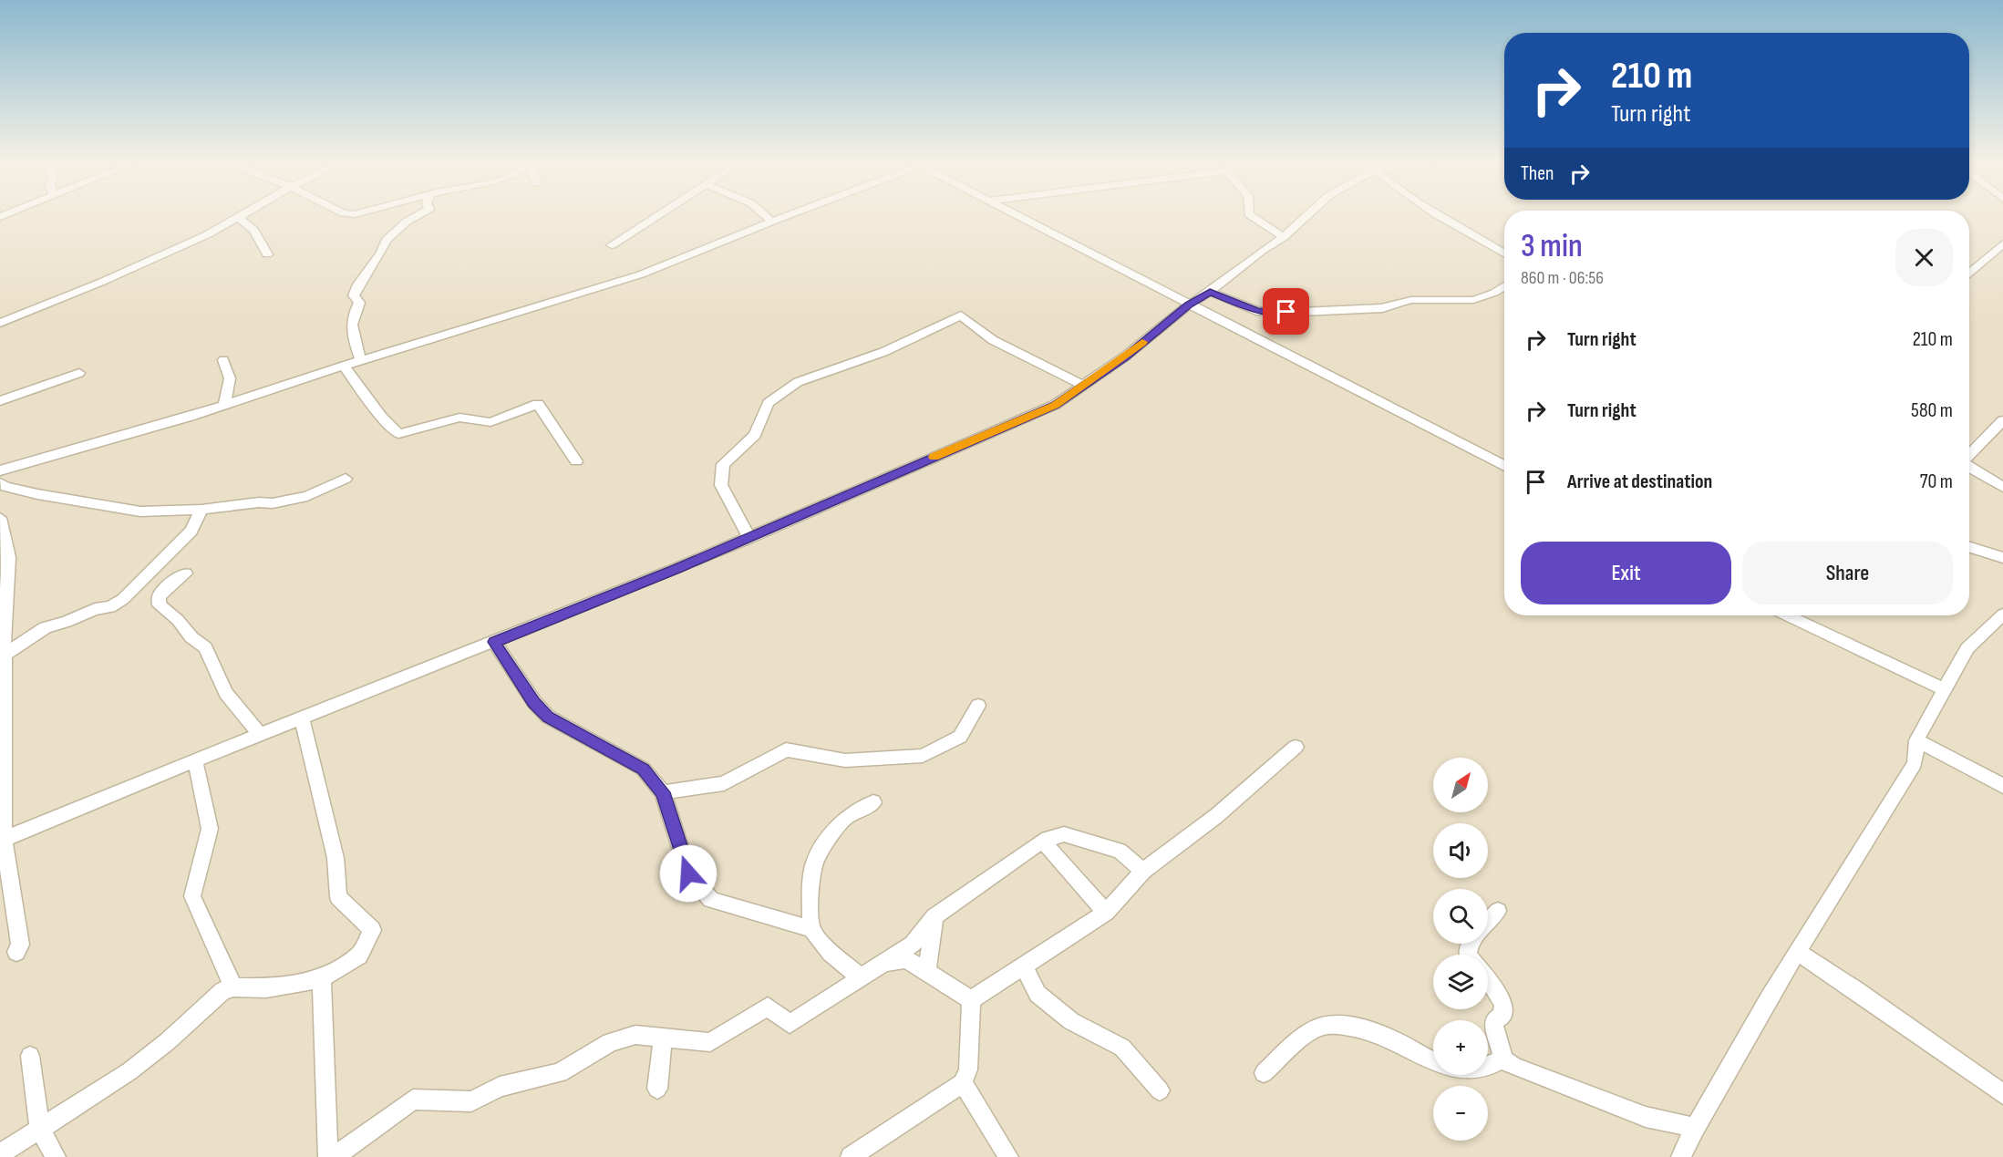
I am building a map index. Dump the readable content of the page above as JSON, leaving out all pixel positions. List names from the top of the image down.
{
  "north": "top right",
  "page": {
    "turn": ["210 m", "Turn right"],
    "then": "Then",
    "heading": ["3 min", "860 m · 06:56"],
    "list": [
      {
        "name": "Turn right",
        "value": "210 m"
      },
      {
        "name": "Turn right",
        "value": "580 m"
      },
      {
        "name": "Arrive at destination",
        "value": "70 m"
      }
    ],
    "buttons": ["Exit", "Share"],
    "map_buttons": ["+", "−"]
  }
}
